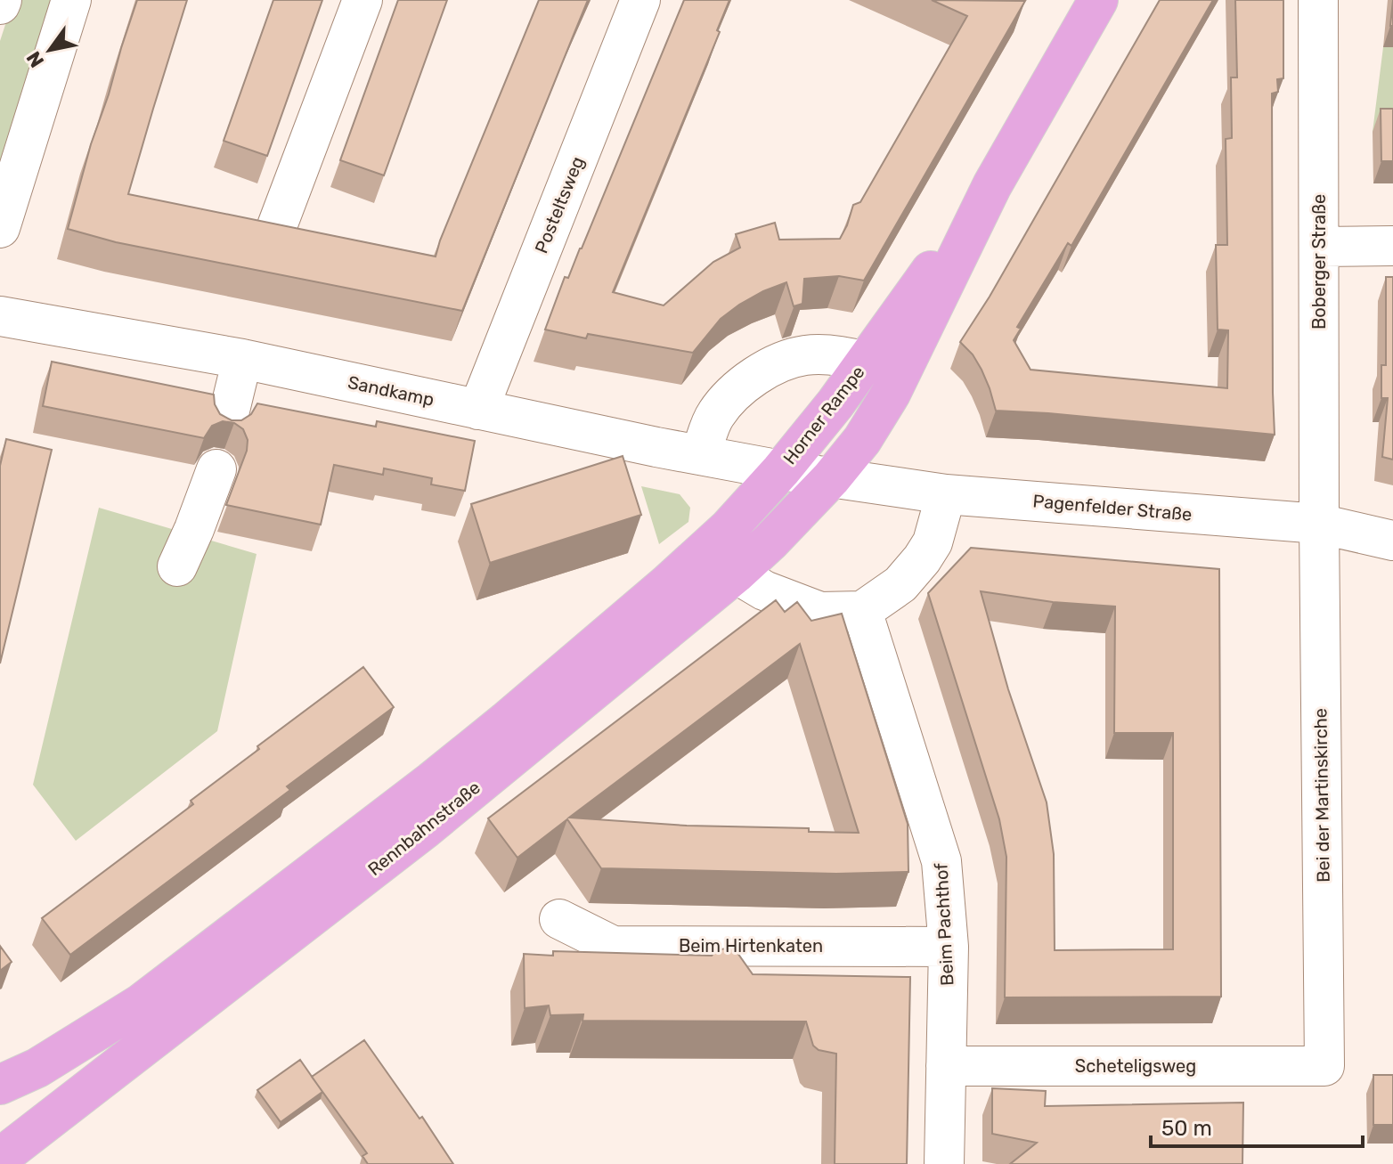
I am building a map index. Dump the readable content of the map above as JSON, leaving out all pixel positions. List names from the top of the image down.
{
  "streets": {
    "main road": ["Horner Rampe", "Rennbahnstraße"],
    "street": [
      "Posteltsweg",
      "Boberger Straße",
      "Sandkamp",
      "Pagenfelder Straße",
      "Bei der Martinskirche",
      "Beim Pachthof",
      "Beim Hirtenkaten",
      "Scheteligsweg"
    ]
  },
  "crossings": [
    ["Posteltsweg", "Sandkamp"],
    ["Boberger Straße", "Pagenfelder Straße"],
    ["Boberger Straße", "Bei der Martinskirche"],
    ["Sandkamp", "Horner Rampe"],
    ["Sandkamp", "Rennbahnstraße"],
    ["Horner Rampe", "Pagenfelder Straße"],
    ["Horner Rampe", "Rennbahnstraße"],
    ["Pagenfelder Straße", "Bei der Martinskirche"],
    ["Pagenfelder Straße", "Rennbahnstraße"],
    ["Bei der Martinskirche", "Scheteligsweg"],
    ["Beim Pachthof", "Beim Hirtenkaten"],
    ["Beim Pachthof", "Scheteligsweg"]
  ],
  "scale_bar": "50 m",
  "north": "bottom left"
}
